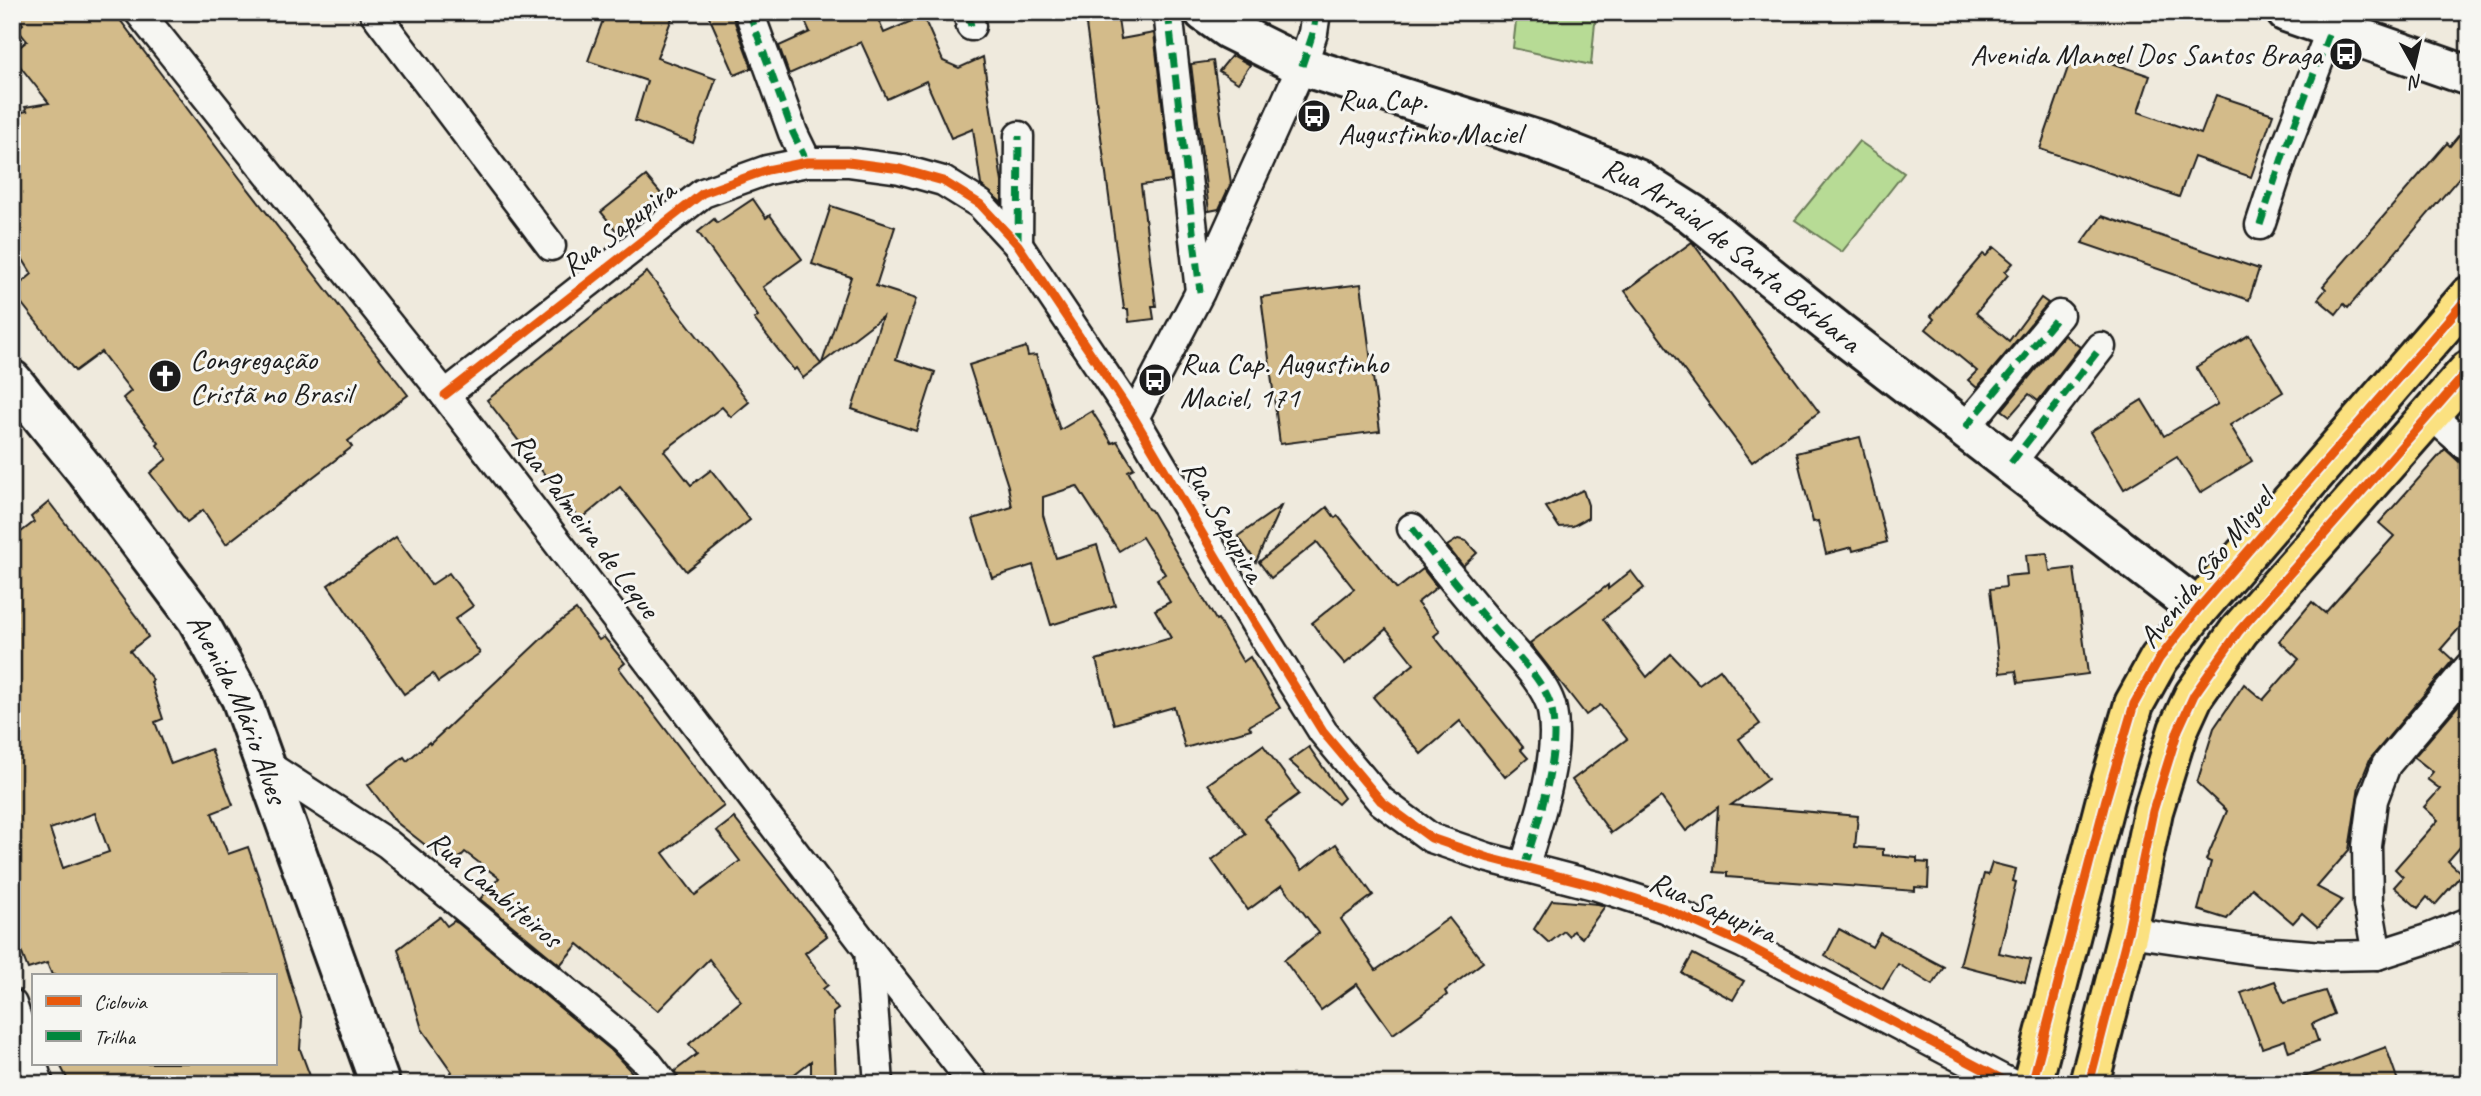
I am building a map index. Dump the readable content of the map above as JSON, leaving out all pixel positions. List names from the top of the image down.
{
  "streets": {
    "main road": ["Avenida São Miguel"],
    "street": [
      "Rua Sapupira",
      "Rua Arraial de Santa Bárbara",
      "Rua Palmeira de Leque",
      "Avenida Mário Alves",
      "Rua Cambiteiros"
    ]
  },
  "crossings": [
    ["Rua Sapupira", "Rua Palmeira de Leque"],
    ["Rua Arraial de Santa Bárbara", "Avenida São Miguel"],
    ["Avenida Mário Alves", "Rua Cambiteiros"]
  ],
  "places": {
    "bus stop": ["Avenida Manoel Dos Santos Braga", "Rua Cap. Augustinho Maciel", "Rua Cap. Augustinho Maciel, 171"],
    "church": ["Congregação Cristã no Brasil"]
  },
  "legend": ["Ciclovia", "Trilha"],
  "north": "bottom"
}
